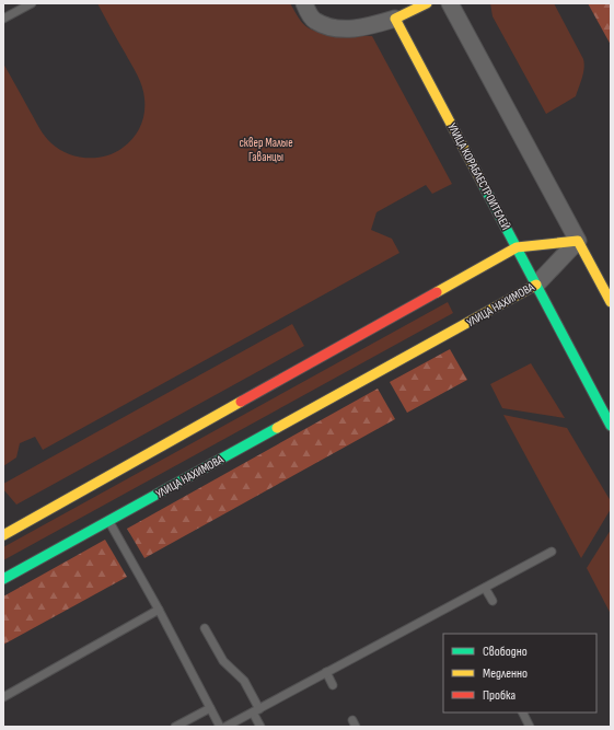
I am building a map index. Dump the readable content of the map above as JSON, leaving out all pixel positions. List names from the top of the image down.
{
  "streets": {
    "main road": ["УЛИЦА КОРАБЛЕСТРОИТЕЛЕЙ", "УЛИЦА НАХИМОВА"]
  },
  "crossings": [
    ["УЛИЦА КОРАБЛЕСТРОИТЕЛЕЙ", "УЛИЦА НАХИМОВА"]
  ],
  "parks": ["сквер Малые Гаванцы"],
  "legend": ["Свободно", "Медленно", "Пробка"]
}
